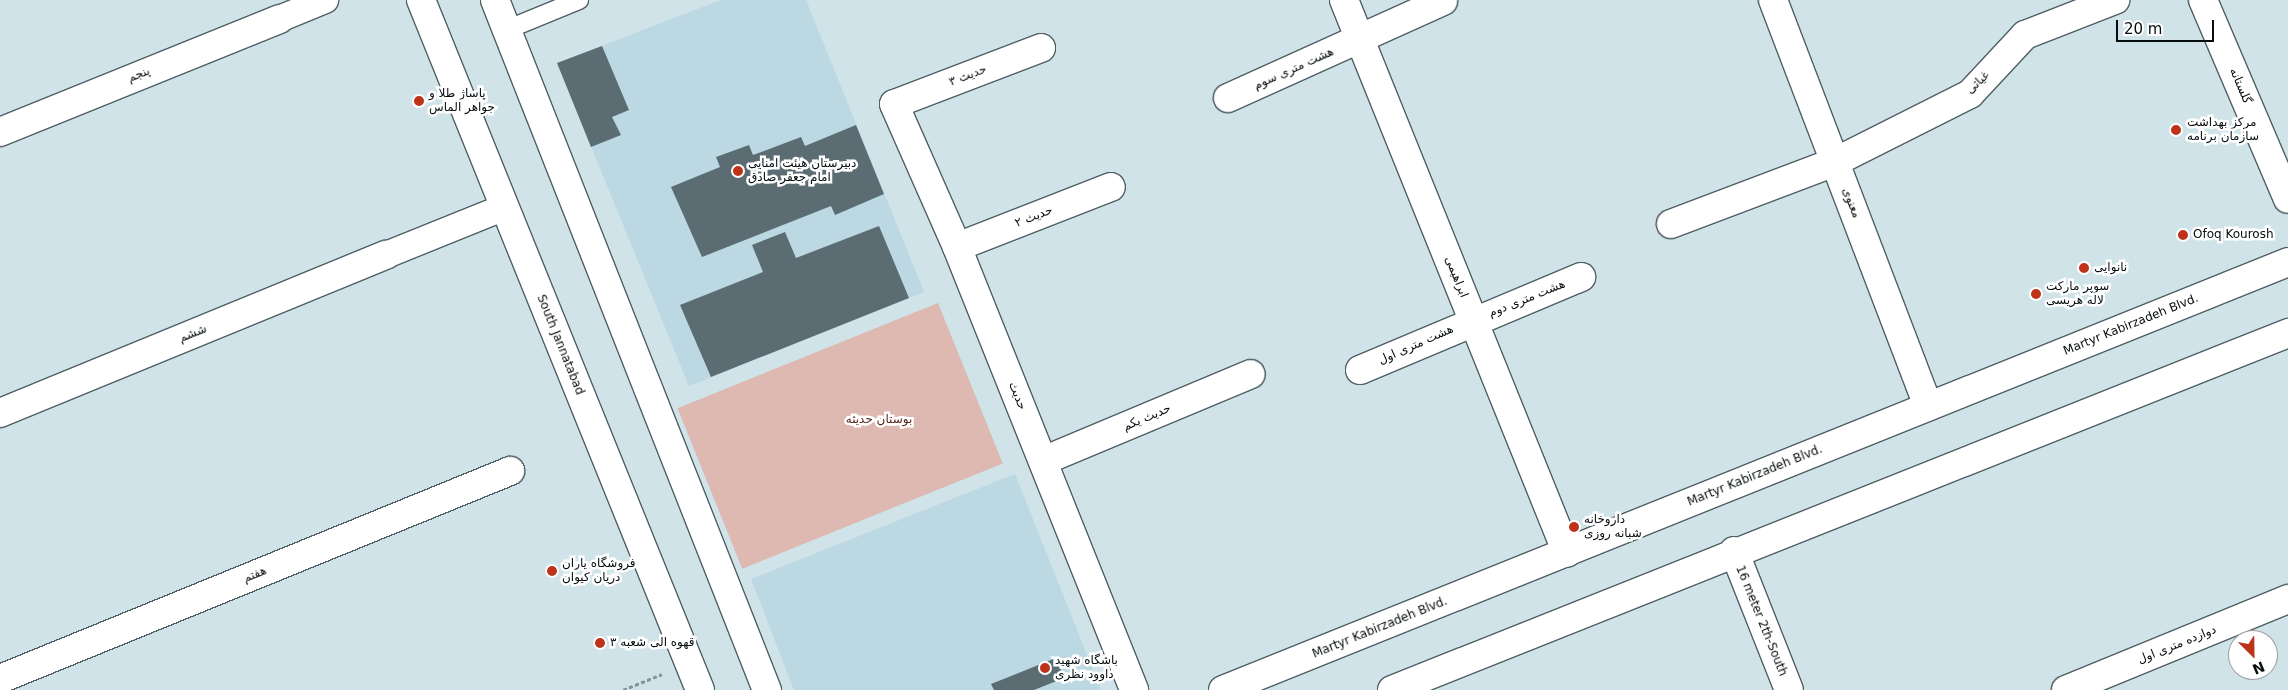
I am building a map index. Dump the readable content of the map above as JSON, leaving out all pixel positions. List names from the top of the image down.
{
  "streets": {
    "street": [
      "هشت متری سوم",
      "پنجم",
      "حدیث ۳",
      "غیاثی",
      "گلستانه",
      "معنوی",
      "حدیث ۲",
      "ابراهیمی",
      "هشت متری دوم",
      "Martyr Kabirzadeh Blvd.",
      "ششم",
      "South Jannatabad",
      "هشت متری اول",
      "حدیث",
      "حدیث یکم",
      "هفتم",
      "16 meter 2th-South",
      "دوازده متری اول"
    ]
  },
  "crossings": [
    ["هشت متری سوم", "ابراهیمی"],
    ["حدیث ۳", "حدیث"],
    ["غیاثی", "معنوی"],
    ["معنوی", "Martyr Kabirzadeh Blvd."],
    ["حدیث ۲", "حدیث"],
    ["ابراهیمی", "هشت متری دوم"],
    ["ابراهیمی", "Martyr Kabirzadeh Blvd."],
    ["ابراهیمی", "هشت متری اول"],
    ["هشت متری دوم", "هشت متری اول"],
    ["حدیث", "حدیث یکم"]
  ],
  "parks": ["بوستان حدیثه"],
  "places": [
    "پاساژ طلا و جواهر الماس",
    "مرکز بهداشت سازمان برنامه",
    "دبیرستان هیئت امنایی امام جعفر صادق",
    "Ofoq Kourosh",
    "نانوایی",
    "سوپر مارکت لاله هریسی",
    "داروخانه شبانه روزی",
    "فروشگاه یاران دریان کیوان",
    "قهوه الی شعبه ۳",
    "باشگاه شهید داوود نظری"
  ],
  "scale_bar": "20 m",
  "north": "bottom right"
}
